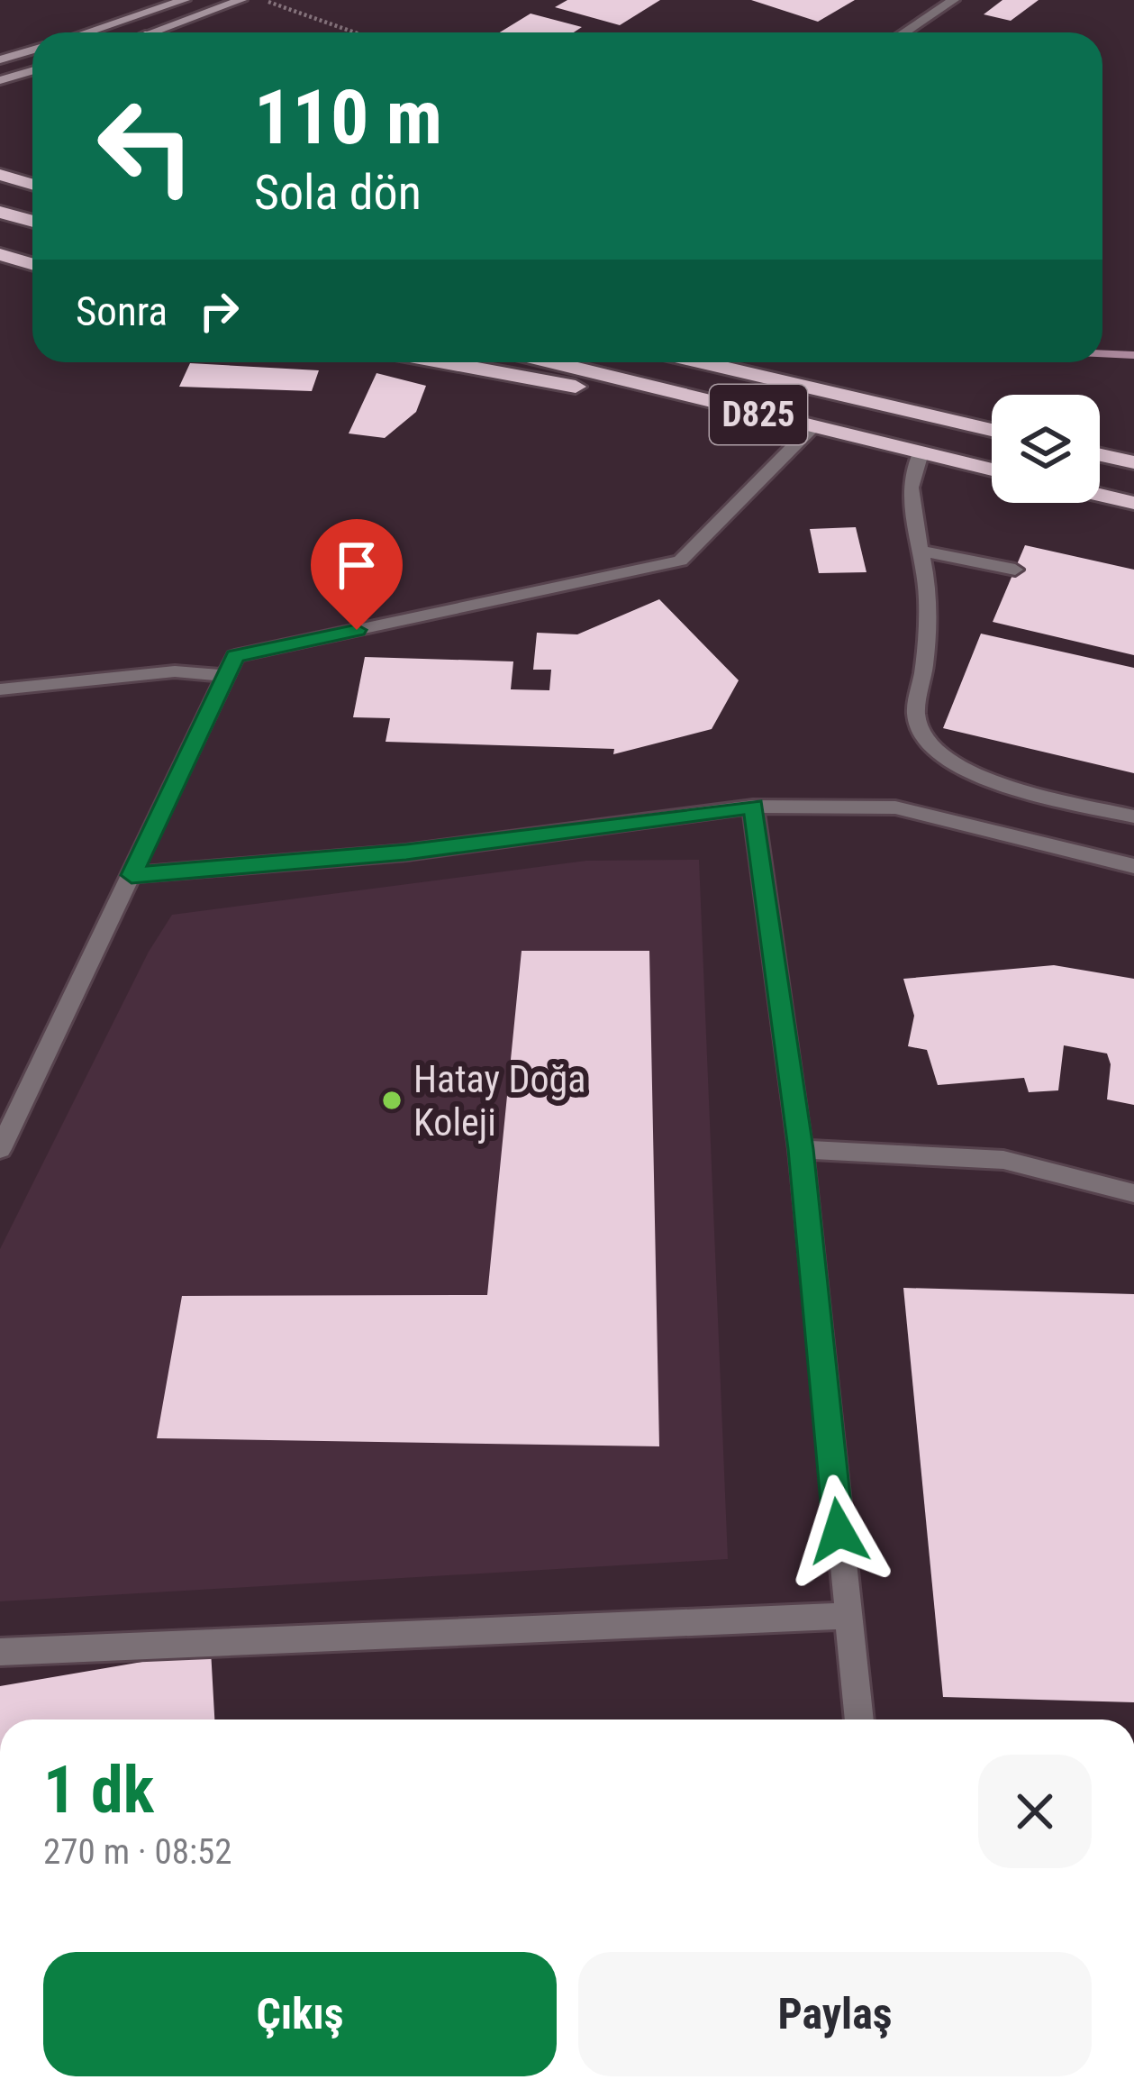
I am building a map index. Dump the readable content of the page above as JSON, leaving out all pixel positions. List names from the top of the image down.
{
  "streets": {
    "highway": ["D825"]
  },
  "places": ["Hatay Doğa Koleji"],
  "page": {
    "turn": ["110 m", "Sola dön"],
    "then": "Sonra",
    "heading": ["1 dk", "270 m · 08:52"],
    "buttons": ["Çıkış", "Paylaş"]
  }
}
